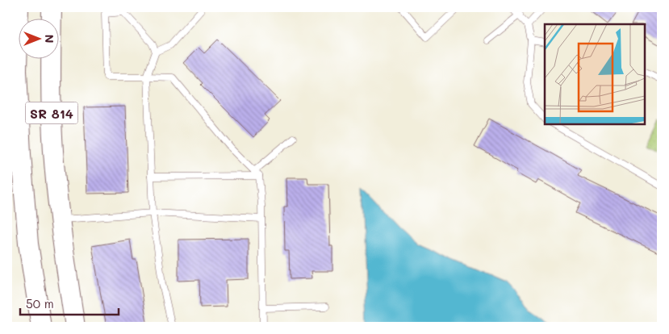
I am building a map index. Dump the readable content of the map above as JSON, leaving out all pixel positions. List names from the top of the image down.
{
  "streets": {
    "main road": ["SR 814"]
  },
  "scale_bar": "50 m",
  "north": "right"
}
